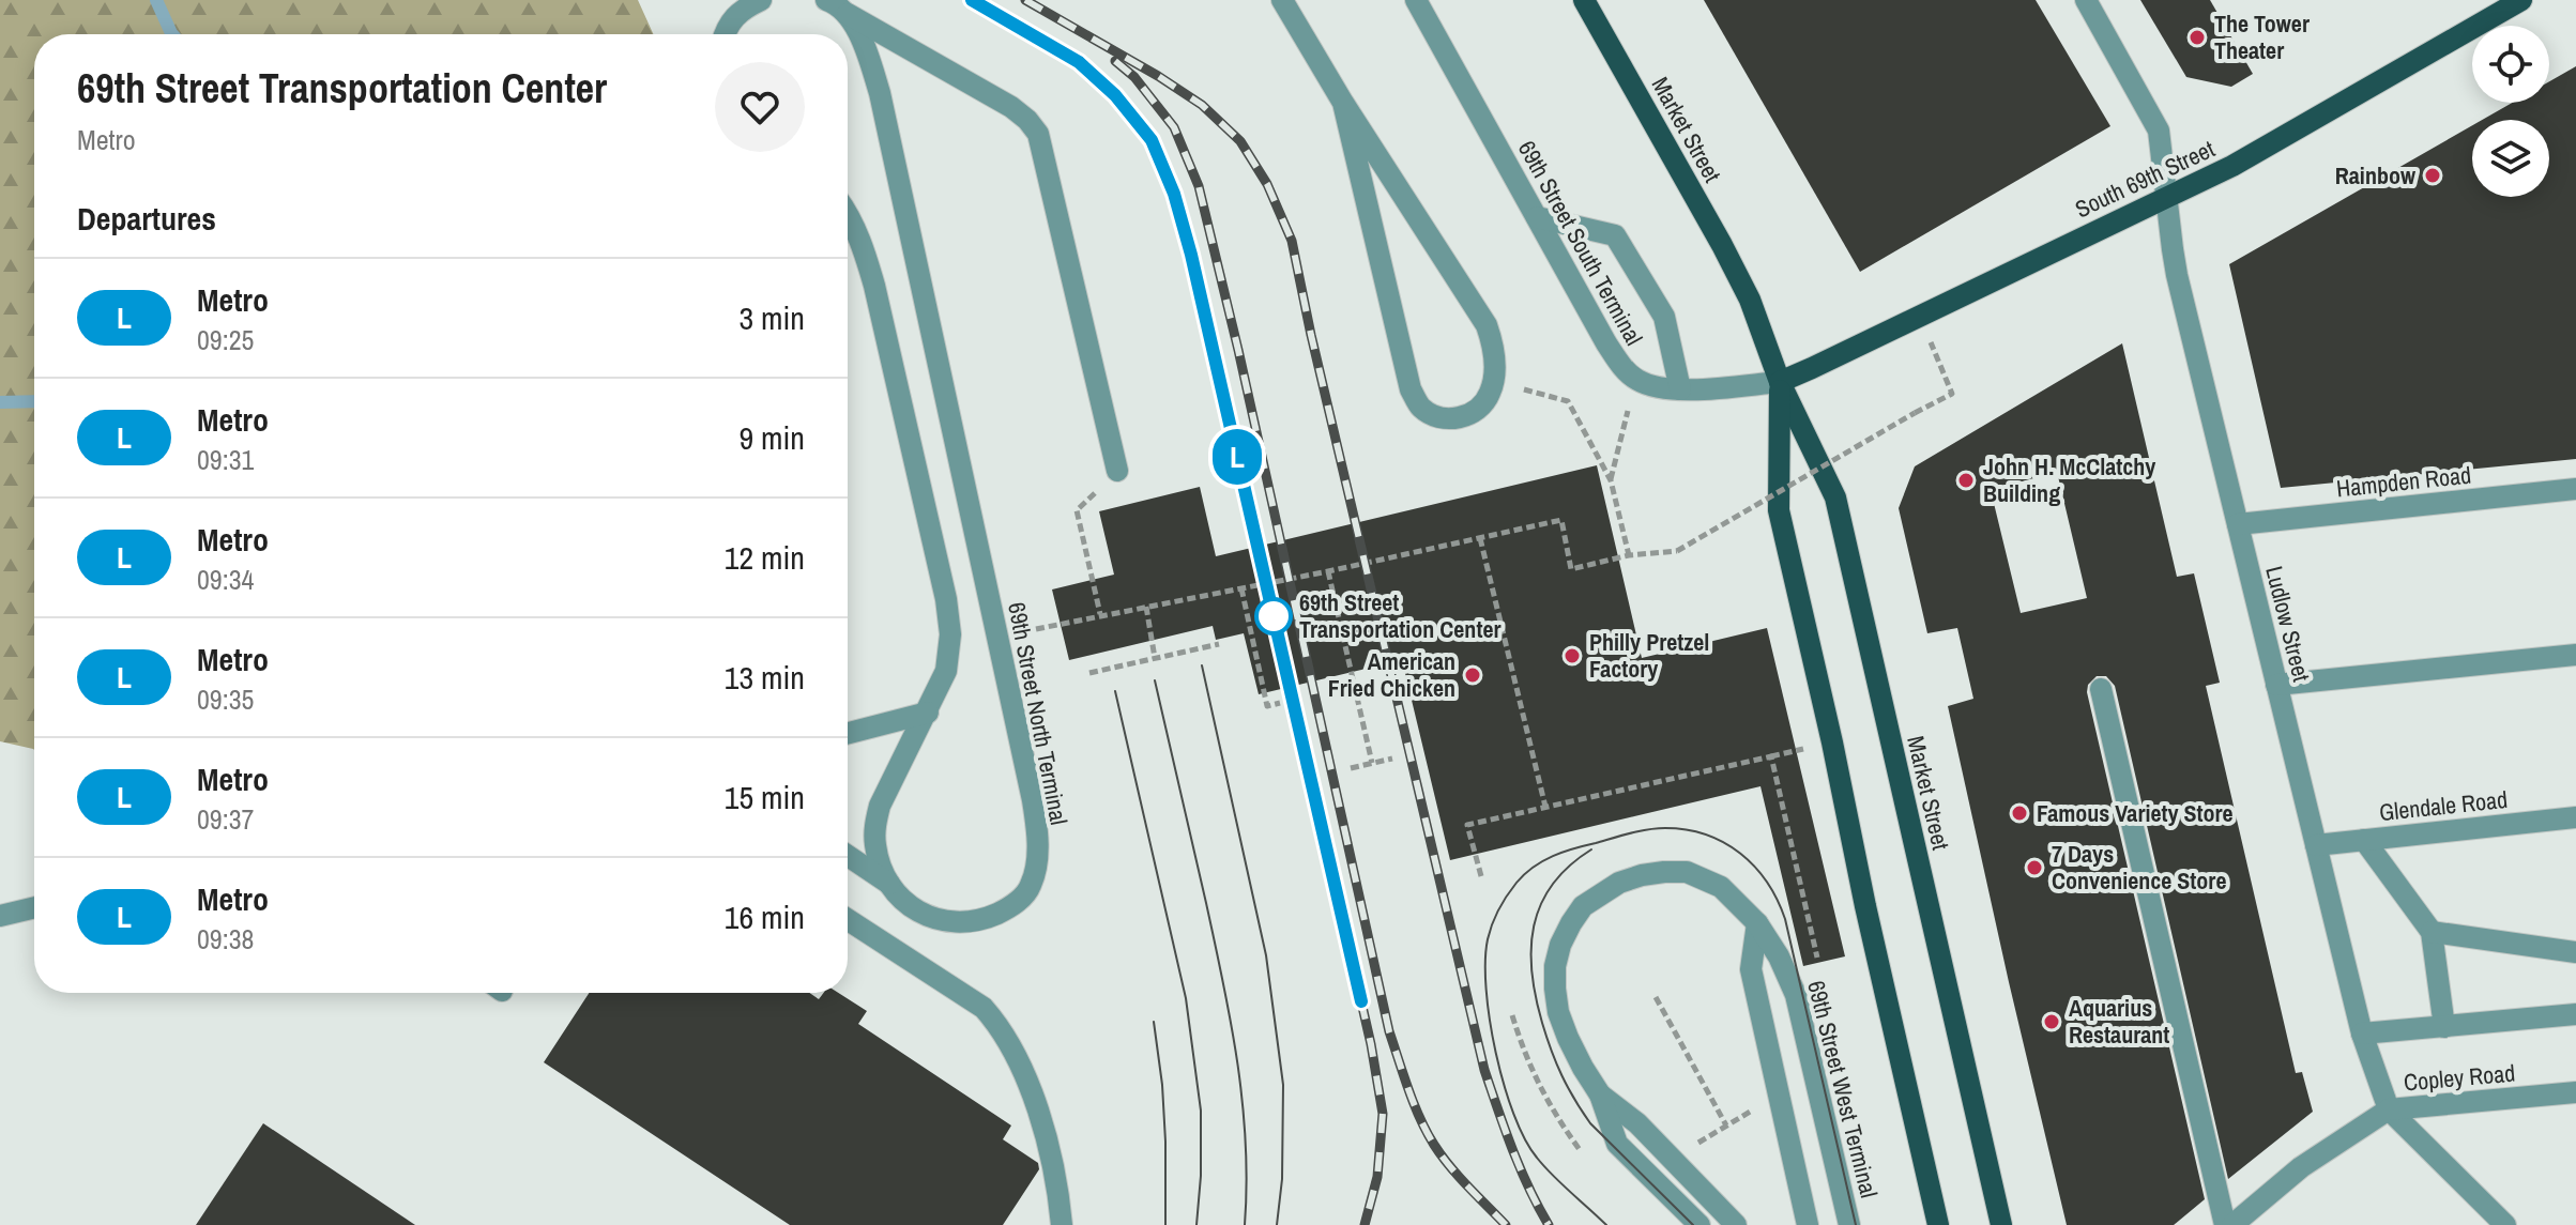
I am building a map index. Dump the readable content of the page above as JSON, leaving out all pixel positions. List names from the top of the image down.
{
  "streets": {
    "main road": ["Market Street", "South 69th Street"],
    "street": [
      "69th Street South Terminal",
      "Hampden Road",
      "Ludlow Street",
      "69th Street North Terminal",
      "Glendale Road",
      "Copley Road",
      "69th Street West Terminal"
    ]
  },
  "crossings": [
    ["Market Street", "South 69th Street"],
    ["Market Street", "69th Street South Terminal"],
    ["South 69th Street", "69th Street South Terminal"],
    ["South 69th Street", "Ludlow Street"],
    ["Hampden Road", "Ludlow Street"],
    ["Ludlow Street", "Glendale Road"],
    ["Ludlow Street", "Copley Road"]
  ],
  "places": [
    "The Tower Theater",
    "Rainbow",
    "John H. McClatchy Building",
    "69th Street Transportation Center",
    "Philly Pretzel Factory",
    "American Fried Chicken",
    "Famous Variety Store",
    "7 Days Convenience Store",
    "Aquarius Restaurant"
  ],
  "lines": ["metro line L"],
  "page": {
    "on_map": "L",
    "heading": [
      ["69th Street Transportation Center", "Metro"],
      "Departures"
    ],
    "list": [
      {
        "mark": "L",
        "name": "Metro",
        "note": "09:25",
        "value": "3 min"
      },
      {
        "mark": "L",
        "name": "Metro",
        "note": "09:31",
        "value": "9 min"
      },
      {
        "mark": "L",
        "name": "Metro",
        "note": "09:34",
        "value": "12 min"
      },
      {
        "mark": "L",
        "name": "Metro",
        "note": "09:35",
        "value": "13 min"
      },
      {
        "mark": "L",
        "name": "Metro",
        "note": "09:37",
        "value": "15 min"
      },
      {
        "mark": "L",
        "name": "Metro",
        "note": "09:38",
        "value": "16 min"
      }
    ]
  }
}
